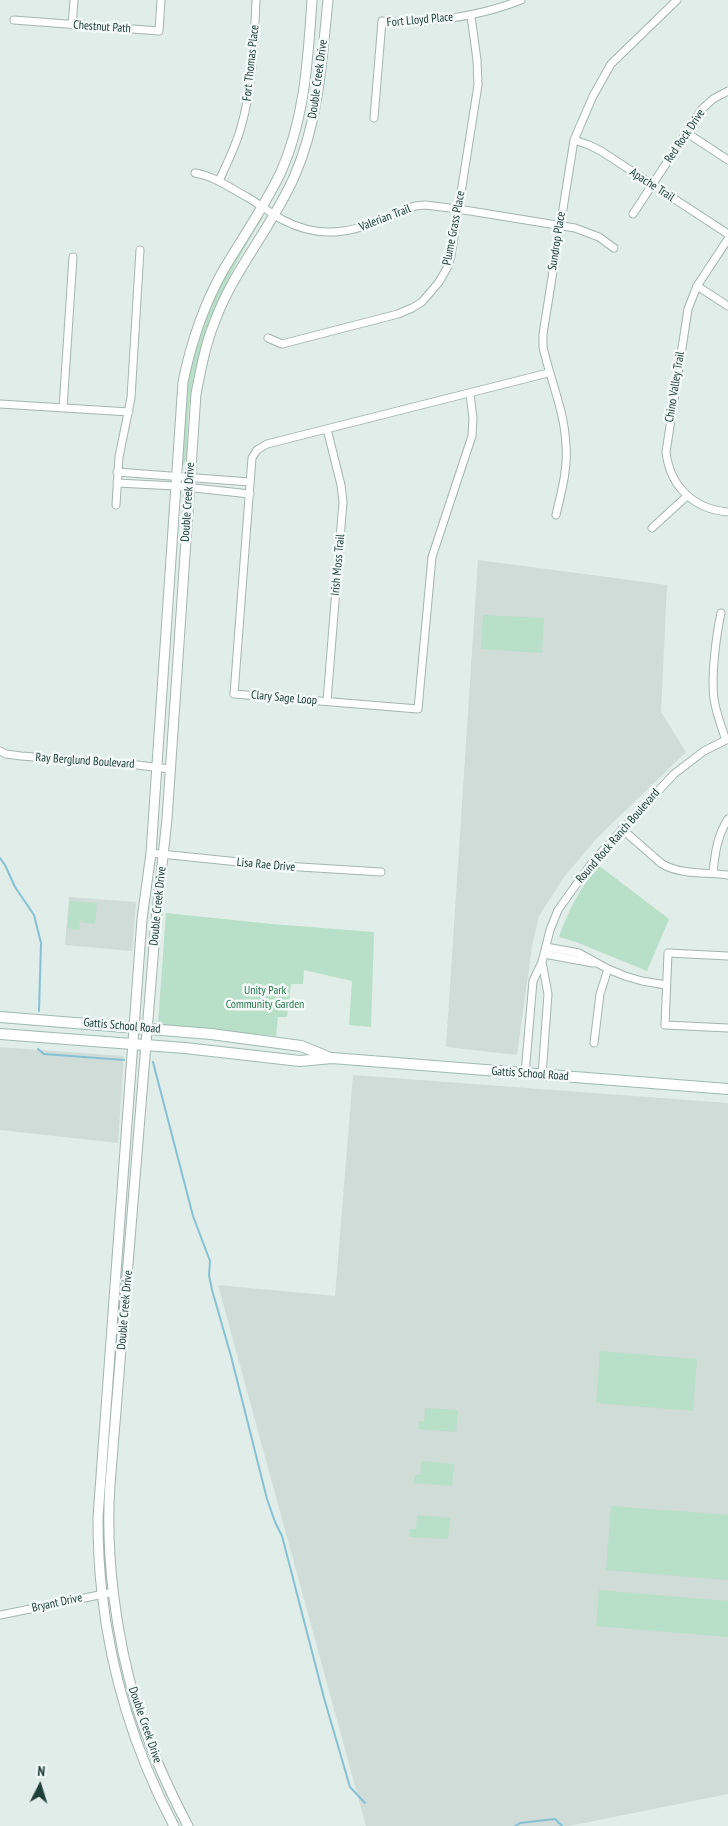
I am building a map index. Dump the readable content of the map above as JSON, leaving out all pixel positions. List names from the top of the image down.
{
  "streets": {
    "main road": ["Gattis School Road"],
    "street": [
      "Fort Lloyd Place",
      "Chestnut Path",
      "Fort Thomas Place",
      "Double Creek Drive",
      "Red Rock Drive",
      "Apache Trail",
      "Valerian Trail",
      "Plume Grass Place",
      "Sundrop Place",
      "Chino Valley Trail",
      "Irish Moss Trail",
      "Clary Sage Loop",
      "Ray Berglund Boulevard",
      "Round Rock Ranch Boulevard",
      "Lisa Rae Drive",
      "Bryant Drive"
    ]
  },
  "crossings": [
    ["Fort Lloyd Place", "Plume Grass Place"],
    ["Fort Thomas Place", "Valerian Trail"],
    ["Double Creek Drive", "Valerian Trail"],
    ["Double Creek Drive", "Ray Berglund Boulevard"],
    ["Double Creek Drive", "Lisa Rae Drive"],
    ["Double Creek Drive", "Gattis School Road"],
    ["Double Creek Drive", "Bryant Drive"],
    ["Red Rock Drive", "Apache Trail"],
    ["Apache Trail", "Sundrop Place"],
    ["Valerian Trail", "Plume Grass Place"],
    ["Valerian Trail", "Sundrop Place"],
    ["Sundrop Place", "Clary Sage Loop"],
    ["Irish Moss Trail", "Clary Sage Loop"],
    ["Round Rock Ranch Boulevard", "Gattis School Road"]
  ],
  "parks": ["Unity Park Community Garden"],
  "north": "top"
}
